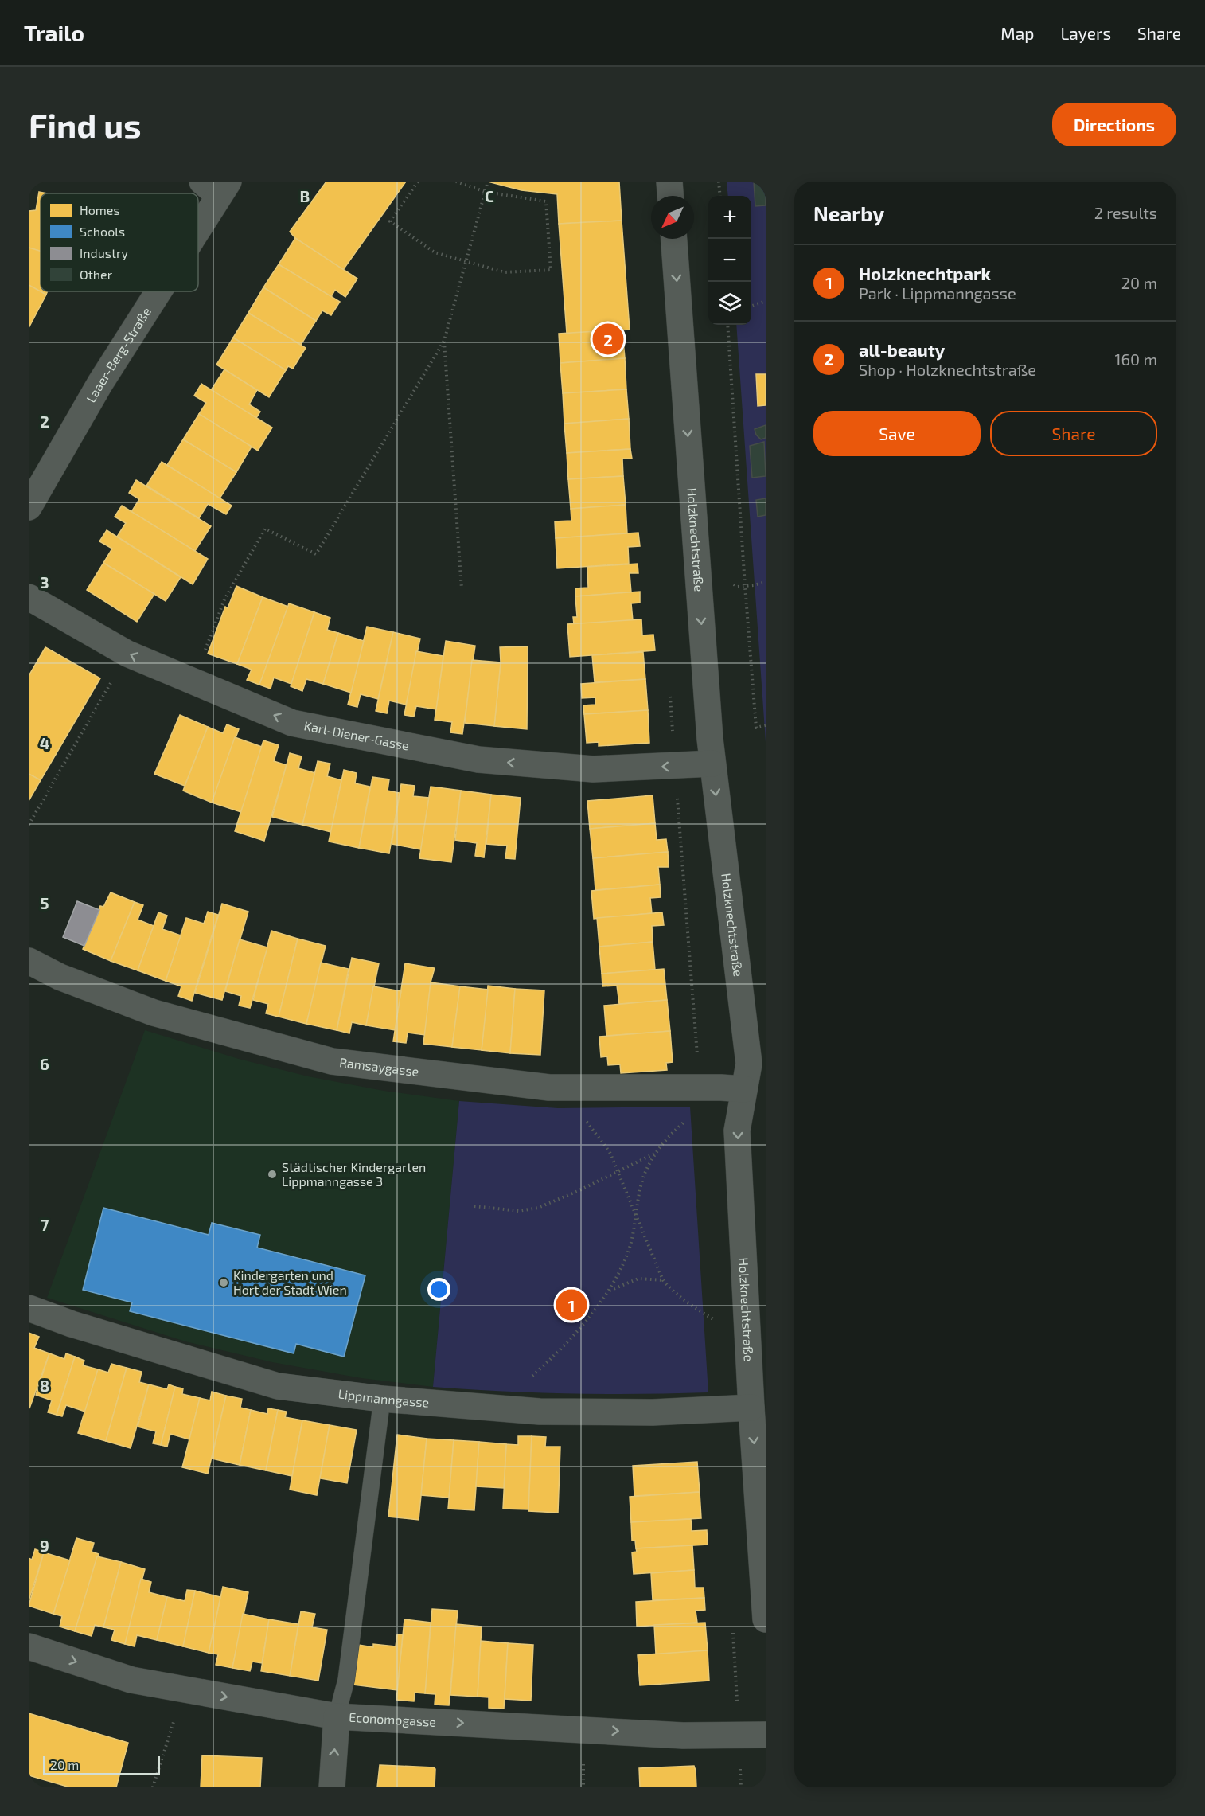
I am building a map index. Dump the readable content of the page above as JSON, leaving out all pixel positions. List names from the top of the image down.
{
  "streets": {
    "street": [
      "Laaer-Berg-Straße",
      "Holzknechtstraße",
      "Karl-Diener-Gasse",
      "Ramsaygasse",
      "Lippmanngasse",
      "Economogasse"
    ]
  },
  "crossings": [
    ["Holzknechtstraße", "Karl-Diener-Gasse"],
    ["Holzknechtstraße", "Ramsaygasse"],
    ["Holzknechtstraße", "Lippmanngasse"]
  ],
  "one_way": ["Holzknechtstraße", "Karl-Diener-Gasse", "Economogasse"],
  "places": ["Städtischer Kindergarten Lippmanngasse 3", "Kindergarten und Hort der Stadt Wien"],
  "legend": [
    "Homes",
    "Schools",
    "Industry",
    "Other"
  ],
  "scale_bar": "20 m",
  "north": "bottom left",
  "page": {
    "header": "Trailo",
    "nav": ["Map", "Layers", "Share"],
    "buttons": [
      "Directions",
      ["Save", "Share"]
    ],
    "title": "Find us",
    "heading": ["Nearby", "2 results"],
    "map_buttons": ["+", "−"],
    "list": [
      {
        "mark": "1",
        "name": "Holzknechtpark",
        "note": "Park · Lippmanngasse",
        "value": "20 m"
      },
      {
        "mark": "2",
        "name": "all-beauty",
        "note": "Shop · Holzknechtstraße",
        "value": "160 m"
      }
    ],
    "pins": ["2", "1"],
    "scale": "20 m"
  },
  "grid": {
    "columns": ["B", "C"],
    "rows": [
      "2",
      "3",
      "4",
      "5",
      "6",
      "7",
      "8",
      "9"
    ]
  }
}
